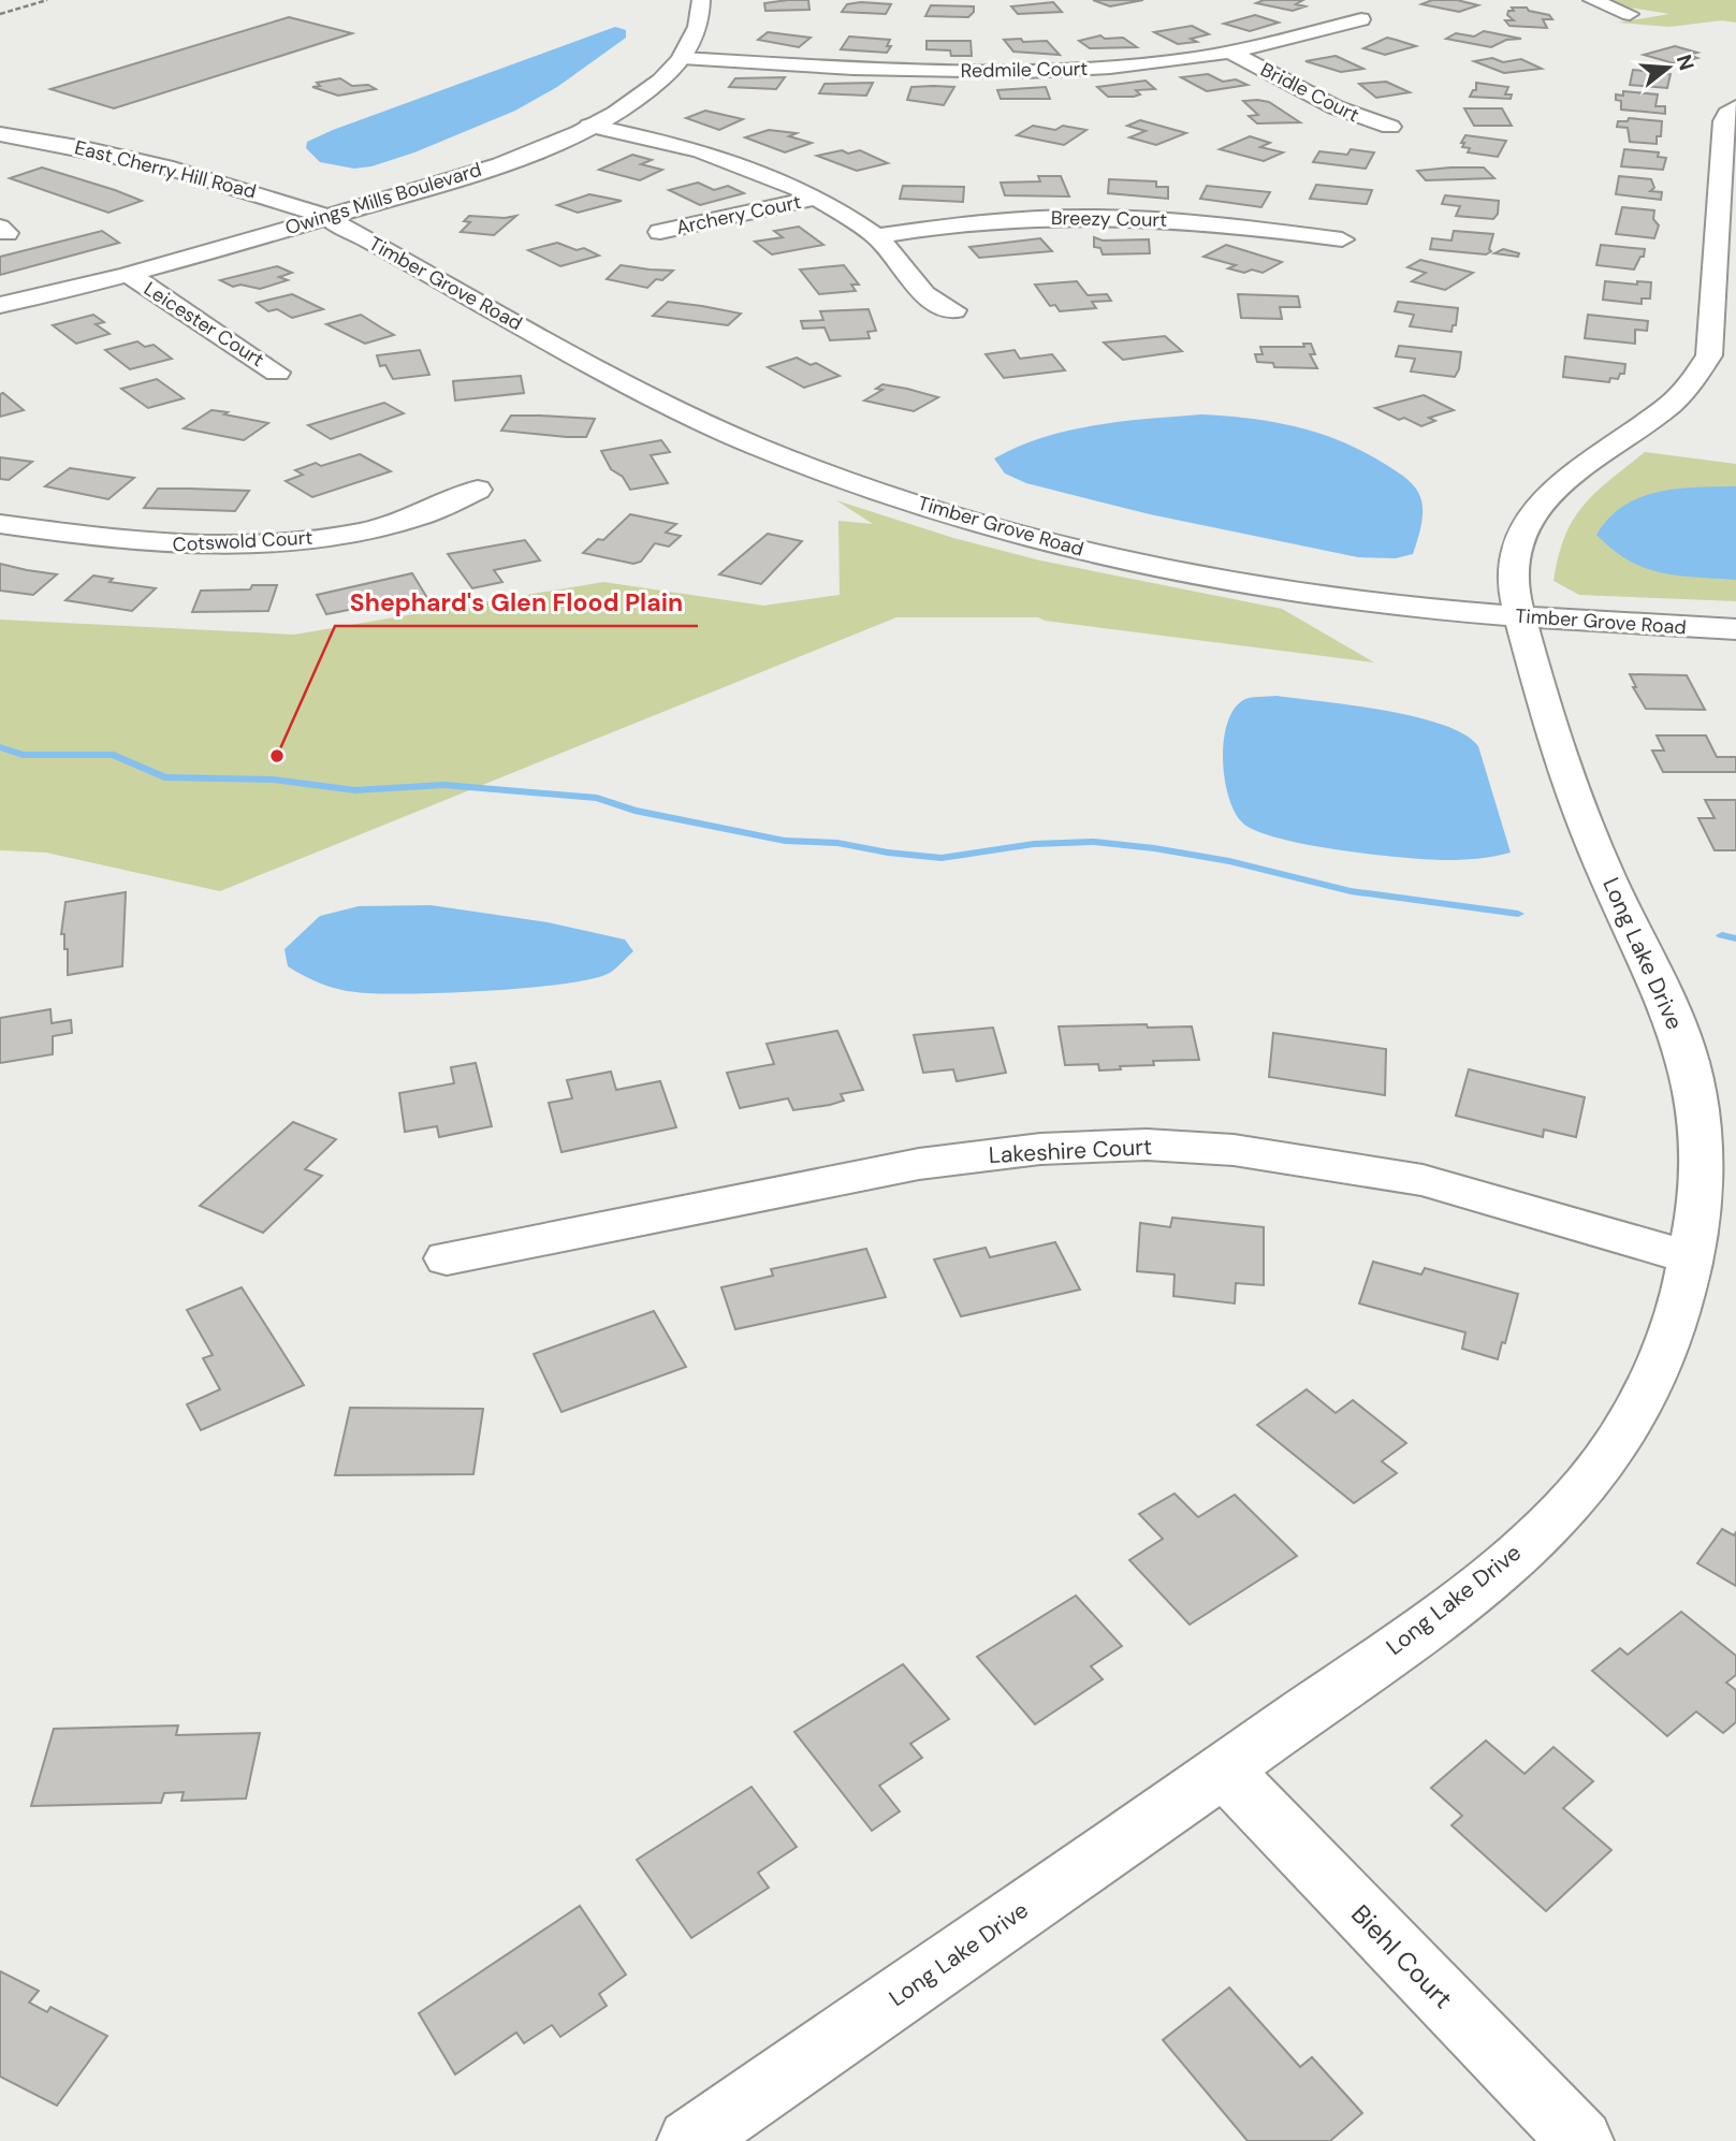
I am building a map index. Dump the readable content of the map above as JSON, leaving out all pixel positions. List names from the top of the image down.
{
  "streets": {
    "street": [
      "Redmile Court",
      "Bridle Court",
      "East Cherry Hill Road",
      "Owings Mills Boulevard",
      "Archery Court",
      "Breezy Court",
      "Timber Grove Road",
      "Leicester Court",
      "Cotswold Court",
      "Long Lake Drive",
      "Lakeshire Court",
      "Biehl Court"
    ]
  },
  "crossings": [
    ["Redmile Court", "Bridle Court"],
    ["Redmile Court", "Owings Mills Boulevard"],
    ["East Cherry Hill Road", "Owings Mills Boulevard"],
    ["East Cherry Hill Road", "Timber Grove Road"],
    ["Owings Mills Boulevard", "Timber Grove Road"],
    ["Owings Mills Boulevard", "Leicester Court"],
    ["Timber Grove Road", "Long Lake Drive"],
    ["Long Lake Drive", "Lakeshire Court"],
    ["Long Lake Drive", "Biehl Court"]
  ],
  "places": ["Shephard's Glen Flood Plain"],
  "north": "right"
}
